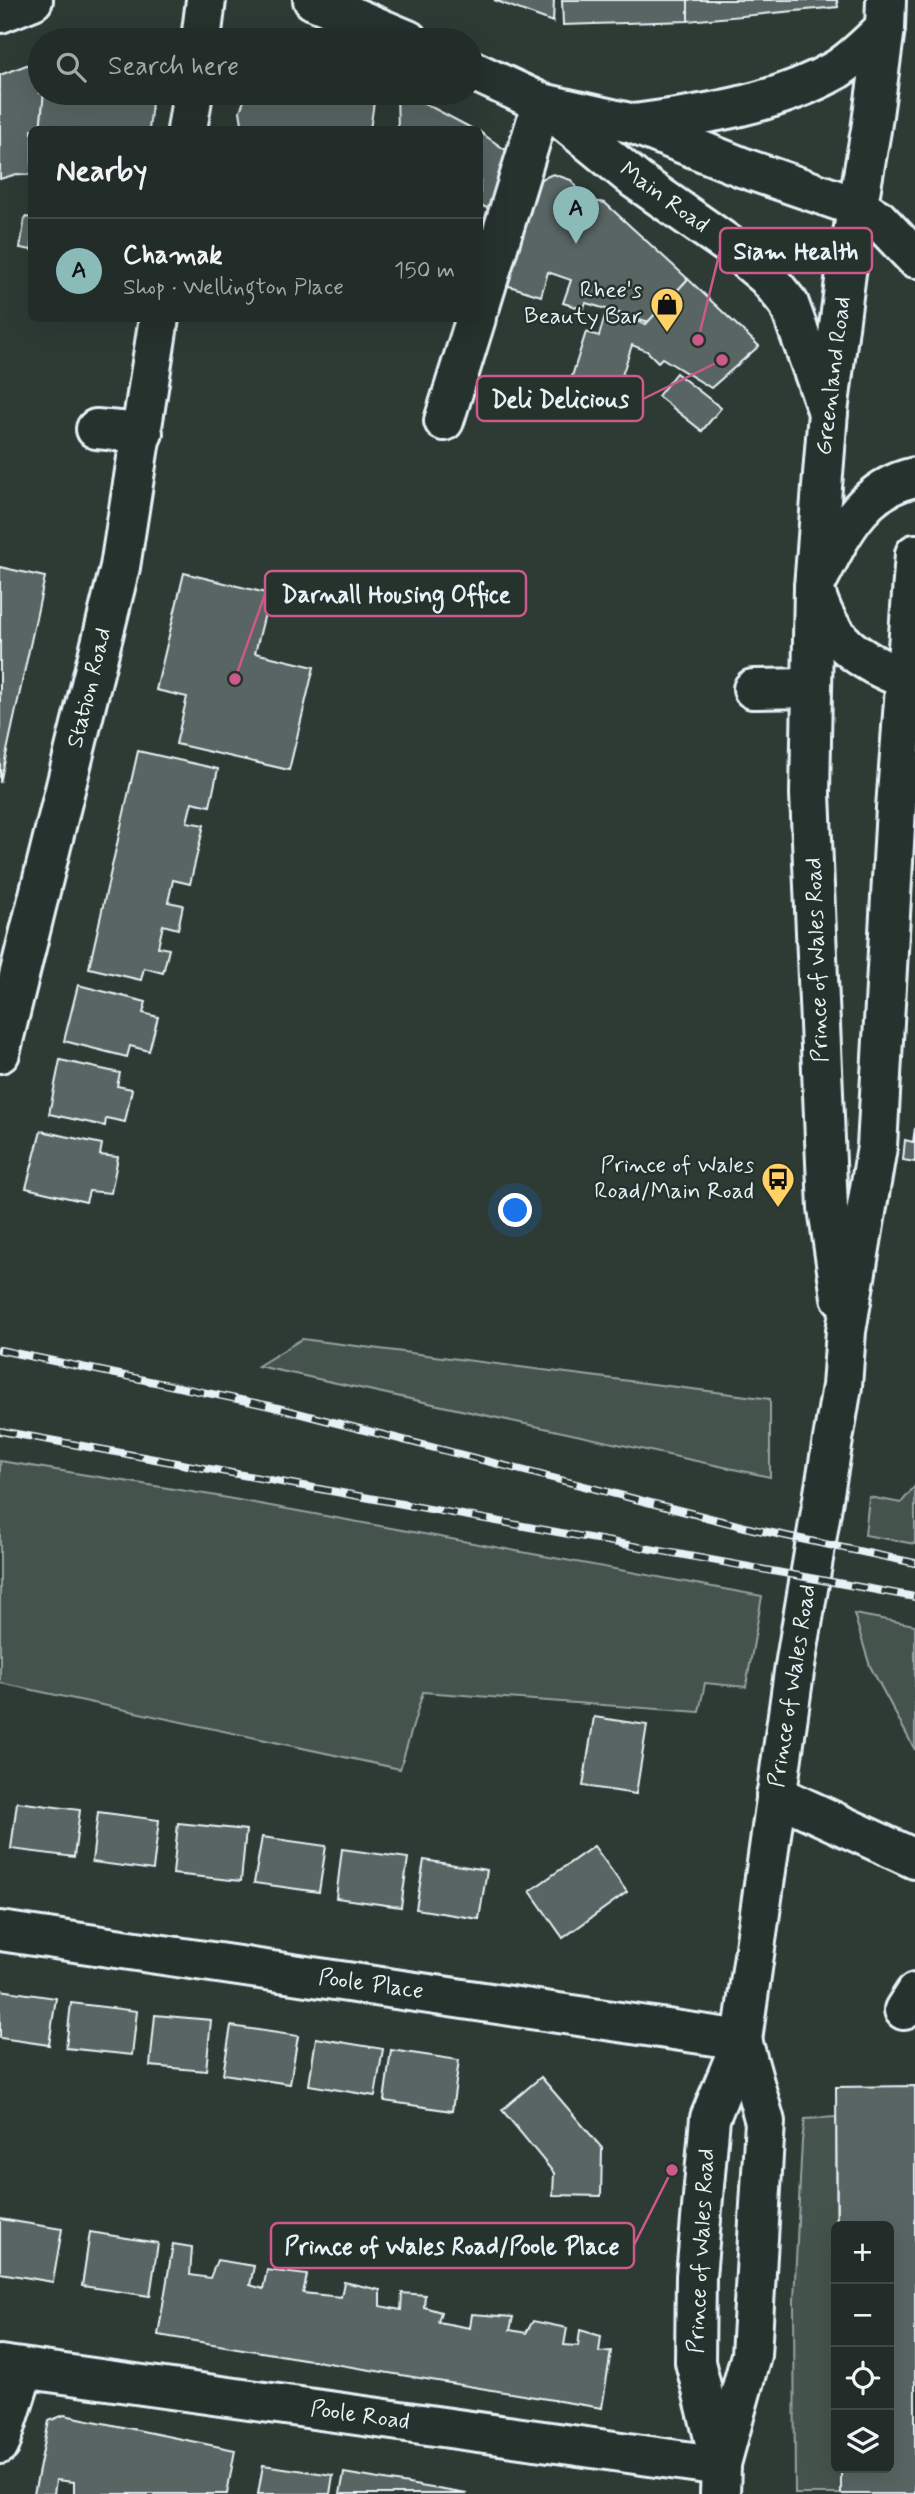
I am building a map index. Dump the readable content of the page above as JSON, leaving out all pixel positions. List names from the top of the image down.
{
  "streets": {
    "main road": [
      "Main Road",
      "Greenland Road",
      "Station Road",
      "Prince of Wales Road",
      "Poole Place",
      "Poole Road"
    ]
  },
  "crossings": [
    ["Main Road", "Greenland Road"],
    ["Greenland Road", "Prince of Wales Road"],
    ["Prince of Wales Road", "Poole Place"],
    ["Prince of Wales Road", "Poole Road"]
  ],
  "places": {
    "shop": ["Rhee's Beauty Bar"],
    "other": [
      "Siam Health",
      "Deli Delicious",
      "Darnall Housing Office",
      "Prince of Wales Road/Poole Place"
    ],
    "bus stop": ["Prince of Wales Road/Main Road"]
  },
  "page": {
    "search": "Search here",
    "heading": "Nearby",
    "pins": "A",
    "list": [
      {
        "mark": "A",
        "name": "Chamak",
        "note": "Shop · Wellington Place",
        "value": "150 m"
      }
    ],
    "map_buttons": ["+", "−"]
  }
}
